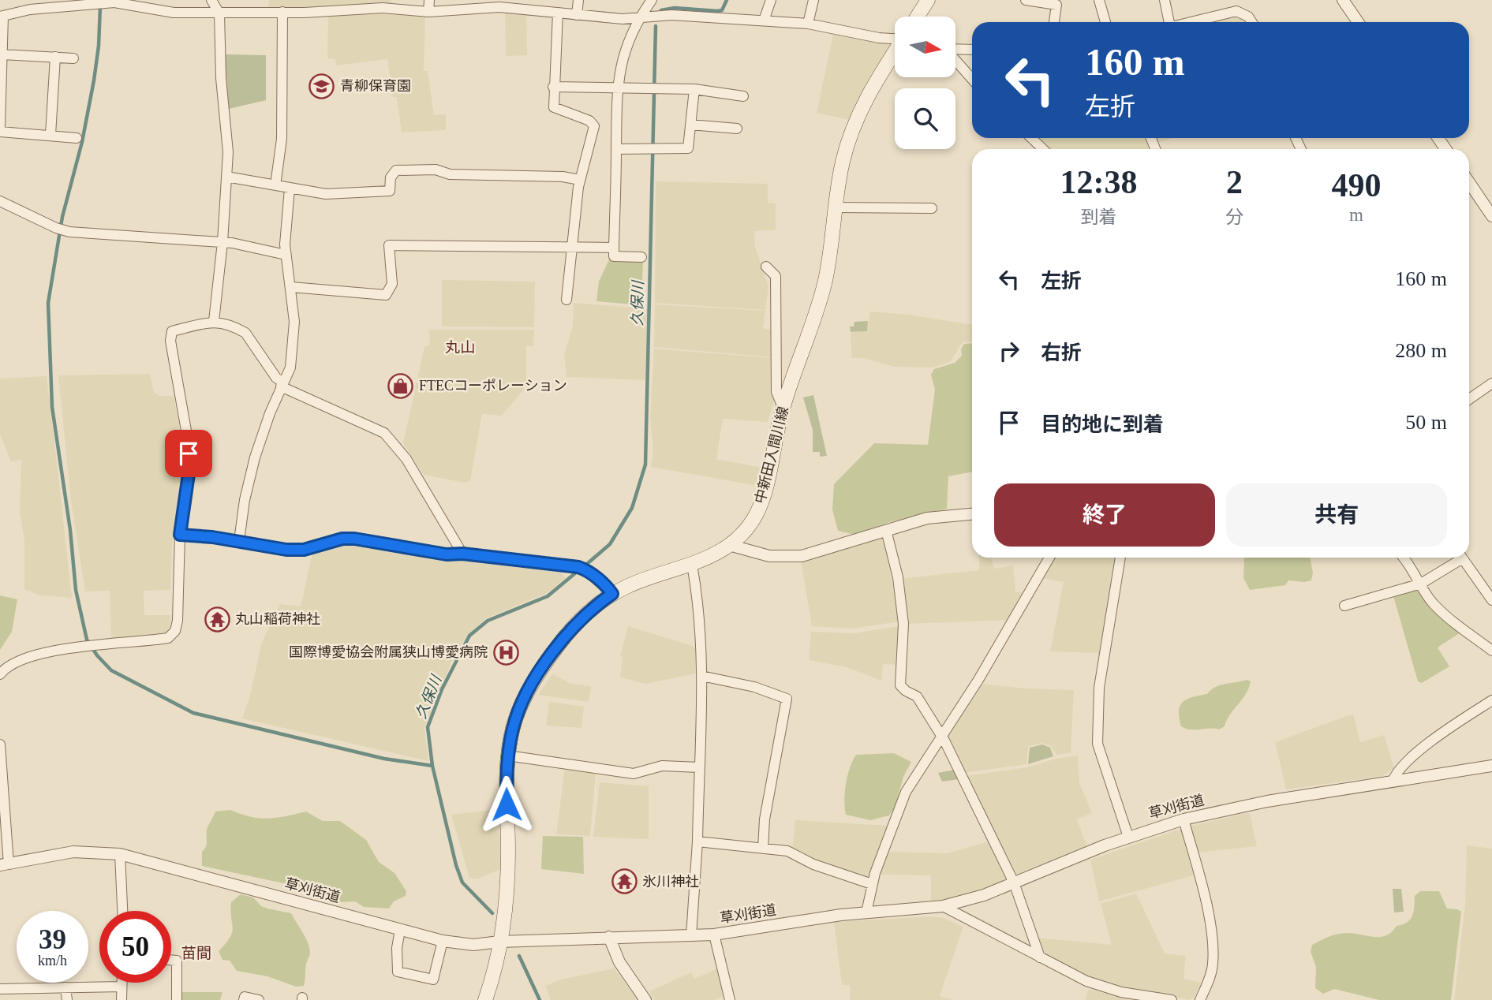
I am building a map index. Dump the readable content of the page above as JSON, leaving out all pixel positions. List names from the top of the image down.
{
  "streets": {
    "main road": ["中新田入間川線"],
    "street": ["草刈街道"]
  },
  "crossings": [
    ["中新田入間川線", "草刈街道"]
  ],
  "districts": ["丸山", "苗間"],
  "water": ["久保川"],
  "places": {
    "school or university": ["青柳保育園"],
    "shop": ["FTECコーポレーション"],
    "temple": ["丸山稲荷神社", "氷川神社"],
    "hospital": ["国際博愛協会附属狭山博愛病院"]
  },
  "north": "right",
  "page": {
    "turn": ["160 m", "左折"],
    "eta": [
      "12:38",
      "到着",
      "2",
      "分",
      "490",
      "m"
    ],
    "list": [
      {
        "name": "左折",
        "value": "160 m"
      },
      {
        "name": "右折",
        "value": "280 m"
      },
      {
        "name": "目的地に到着",
        "value": "50 m"
      }
    ],
    "buttons": ["終了", "共有"],
    "speed": "39 km/h",
    "limit": "50"
  }
}
